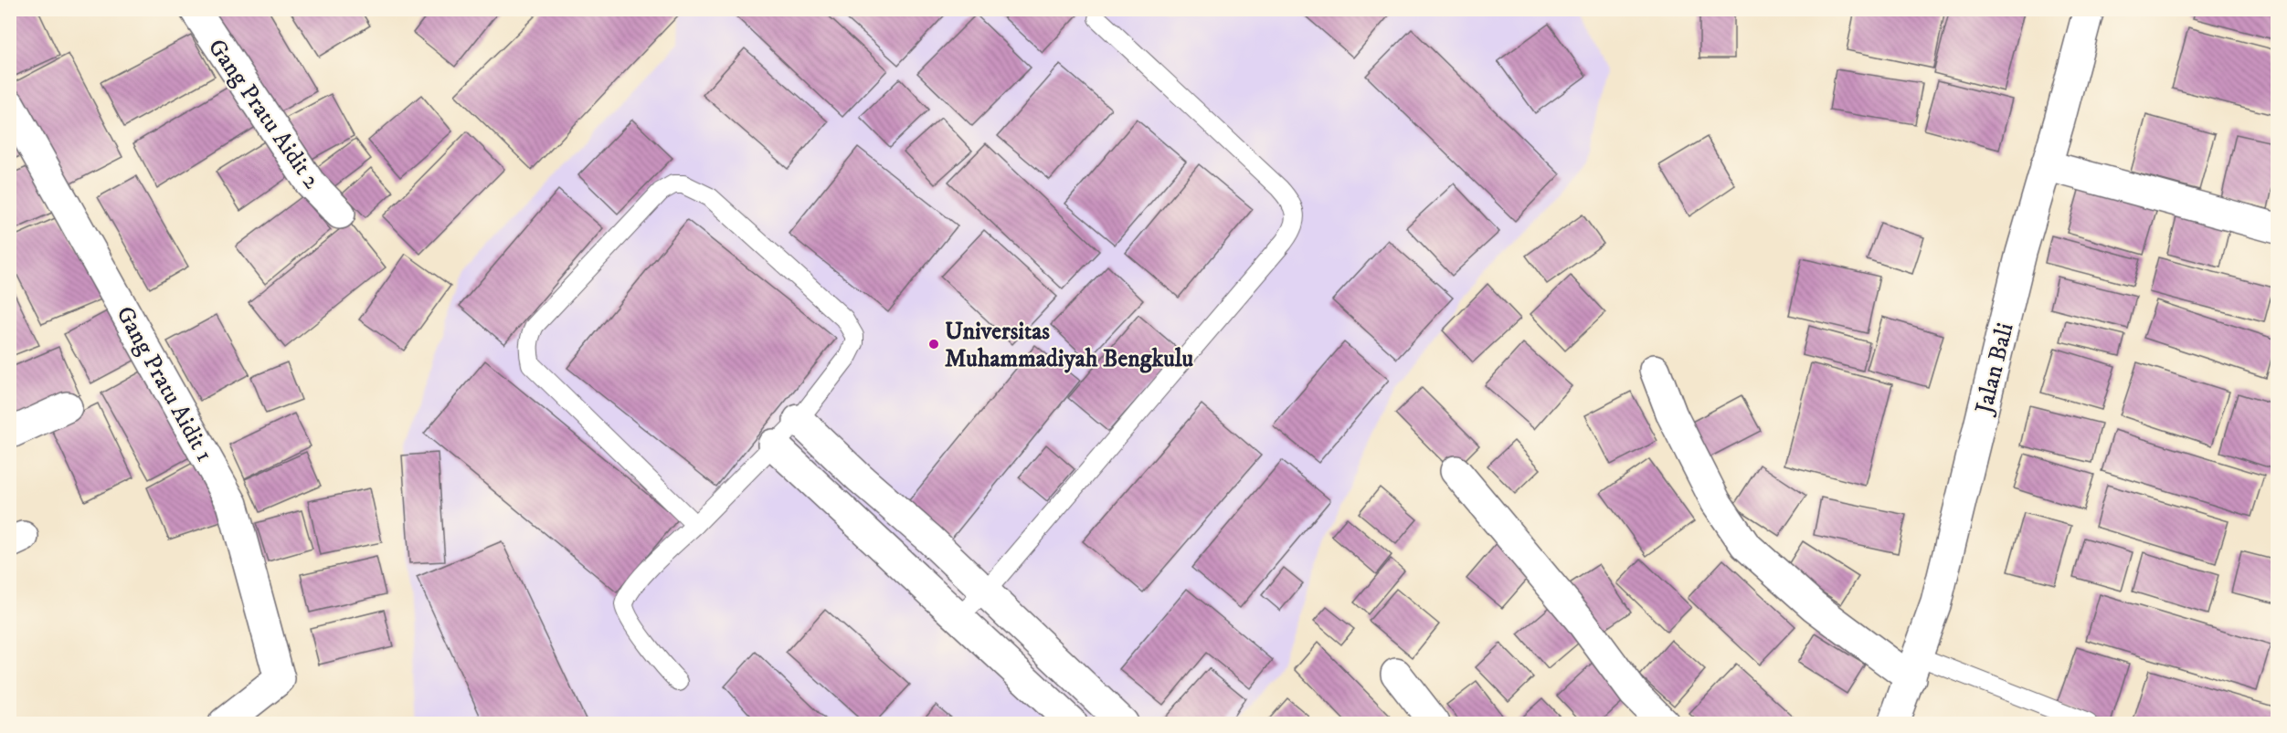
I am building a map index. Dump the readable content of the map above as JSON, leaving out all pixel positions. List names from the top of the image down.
{
  "streets": {
    "street": ["Gang Pratu Aidit 2", "Jalan Bali", "Gang Pratu Aidit 1"]
  },
  "places": ["Universitas Muhammadiyah Bengkulu"]
}
